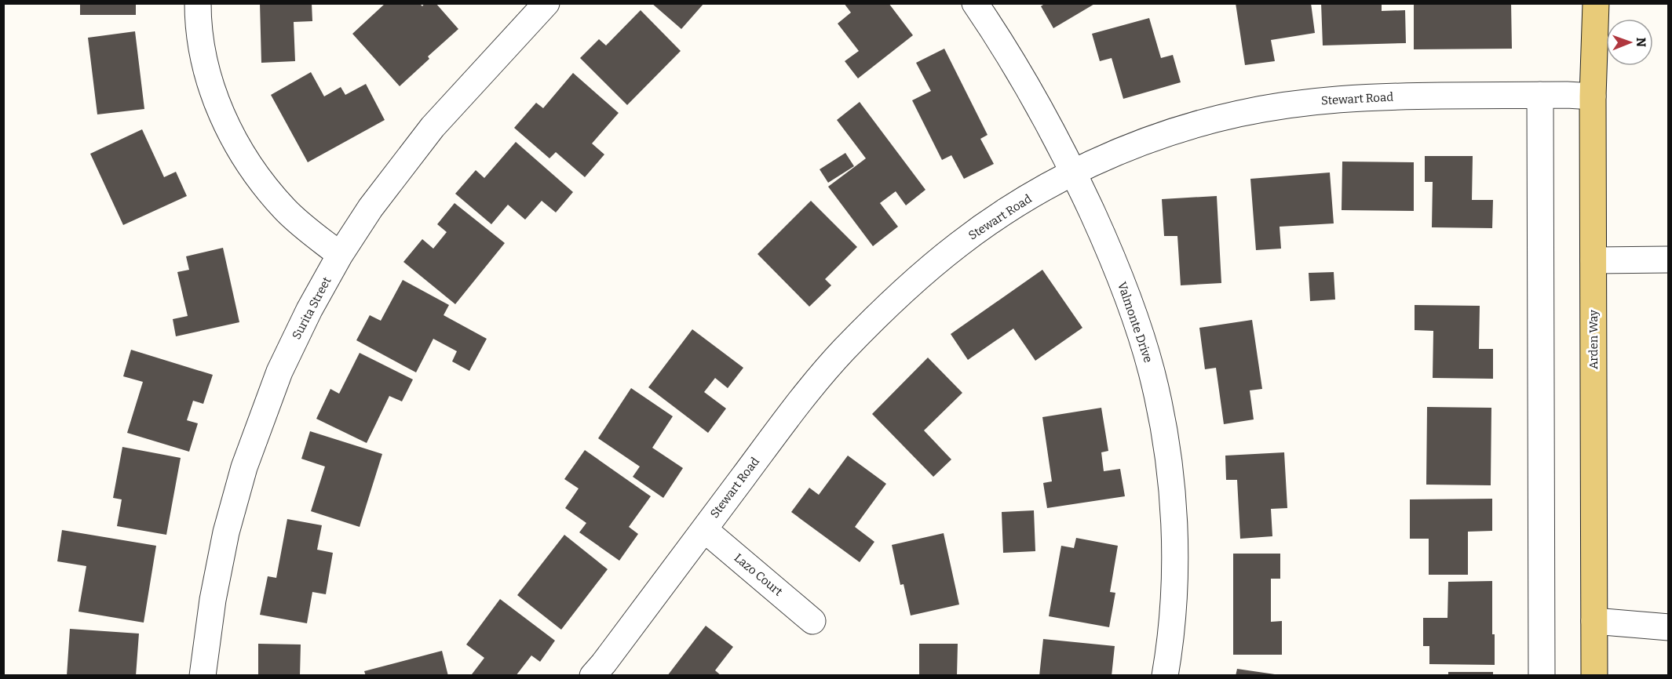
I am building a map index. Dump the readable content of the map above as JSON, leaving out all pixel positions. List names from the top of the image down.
{
  "streets": {
    "main road": ["Arden Way"],
    "street": [
      "Stewart Road",
      "Surita Street",
      "Valmonte Drive",
      "Lazo Court"
    ]
  },
  "crossings": [
    ["Stewart Road", "Valmonte Drive"],
    ["Stewart Road", "Arden Way"],
    ["Stewart Road", "Lazo Court"]
  ],
  "north": "right"
}
